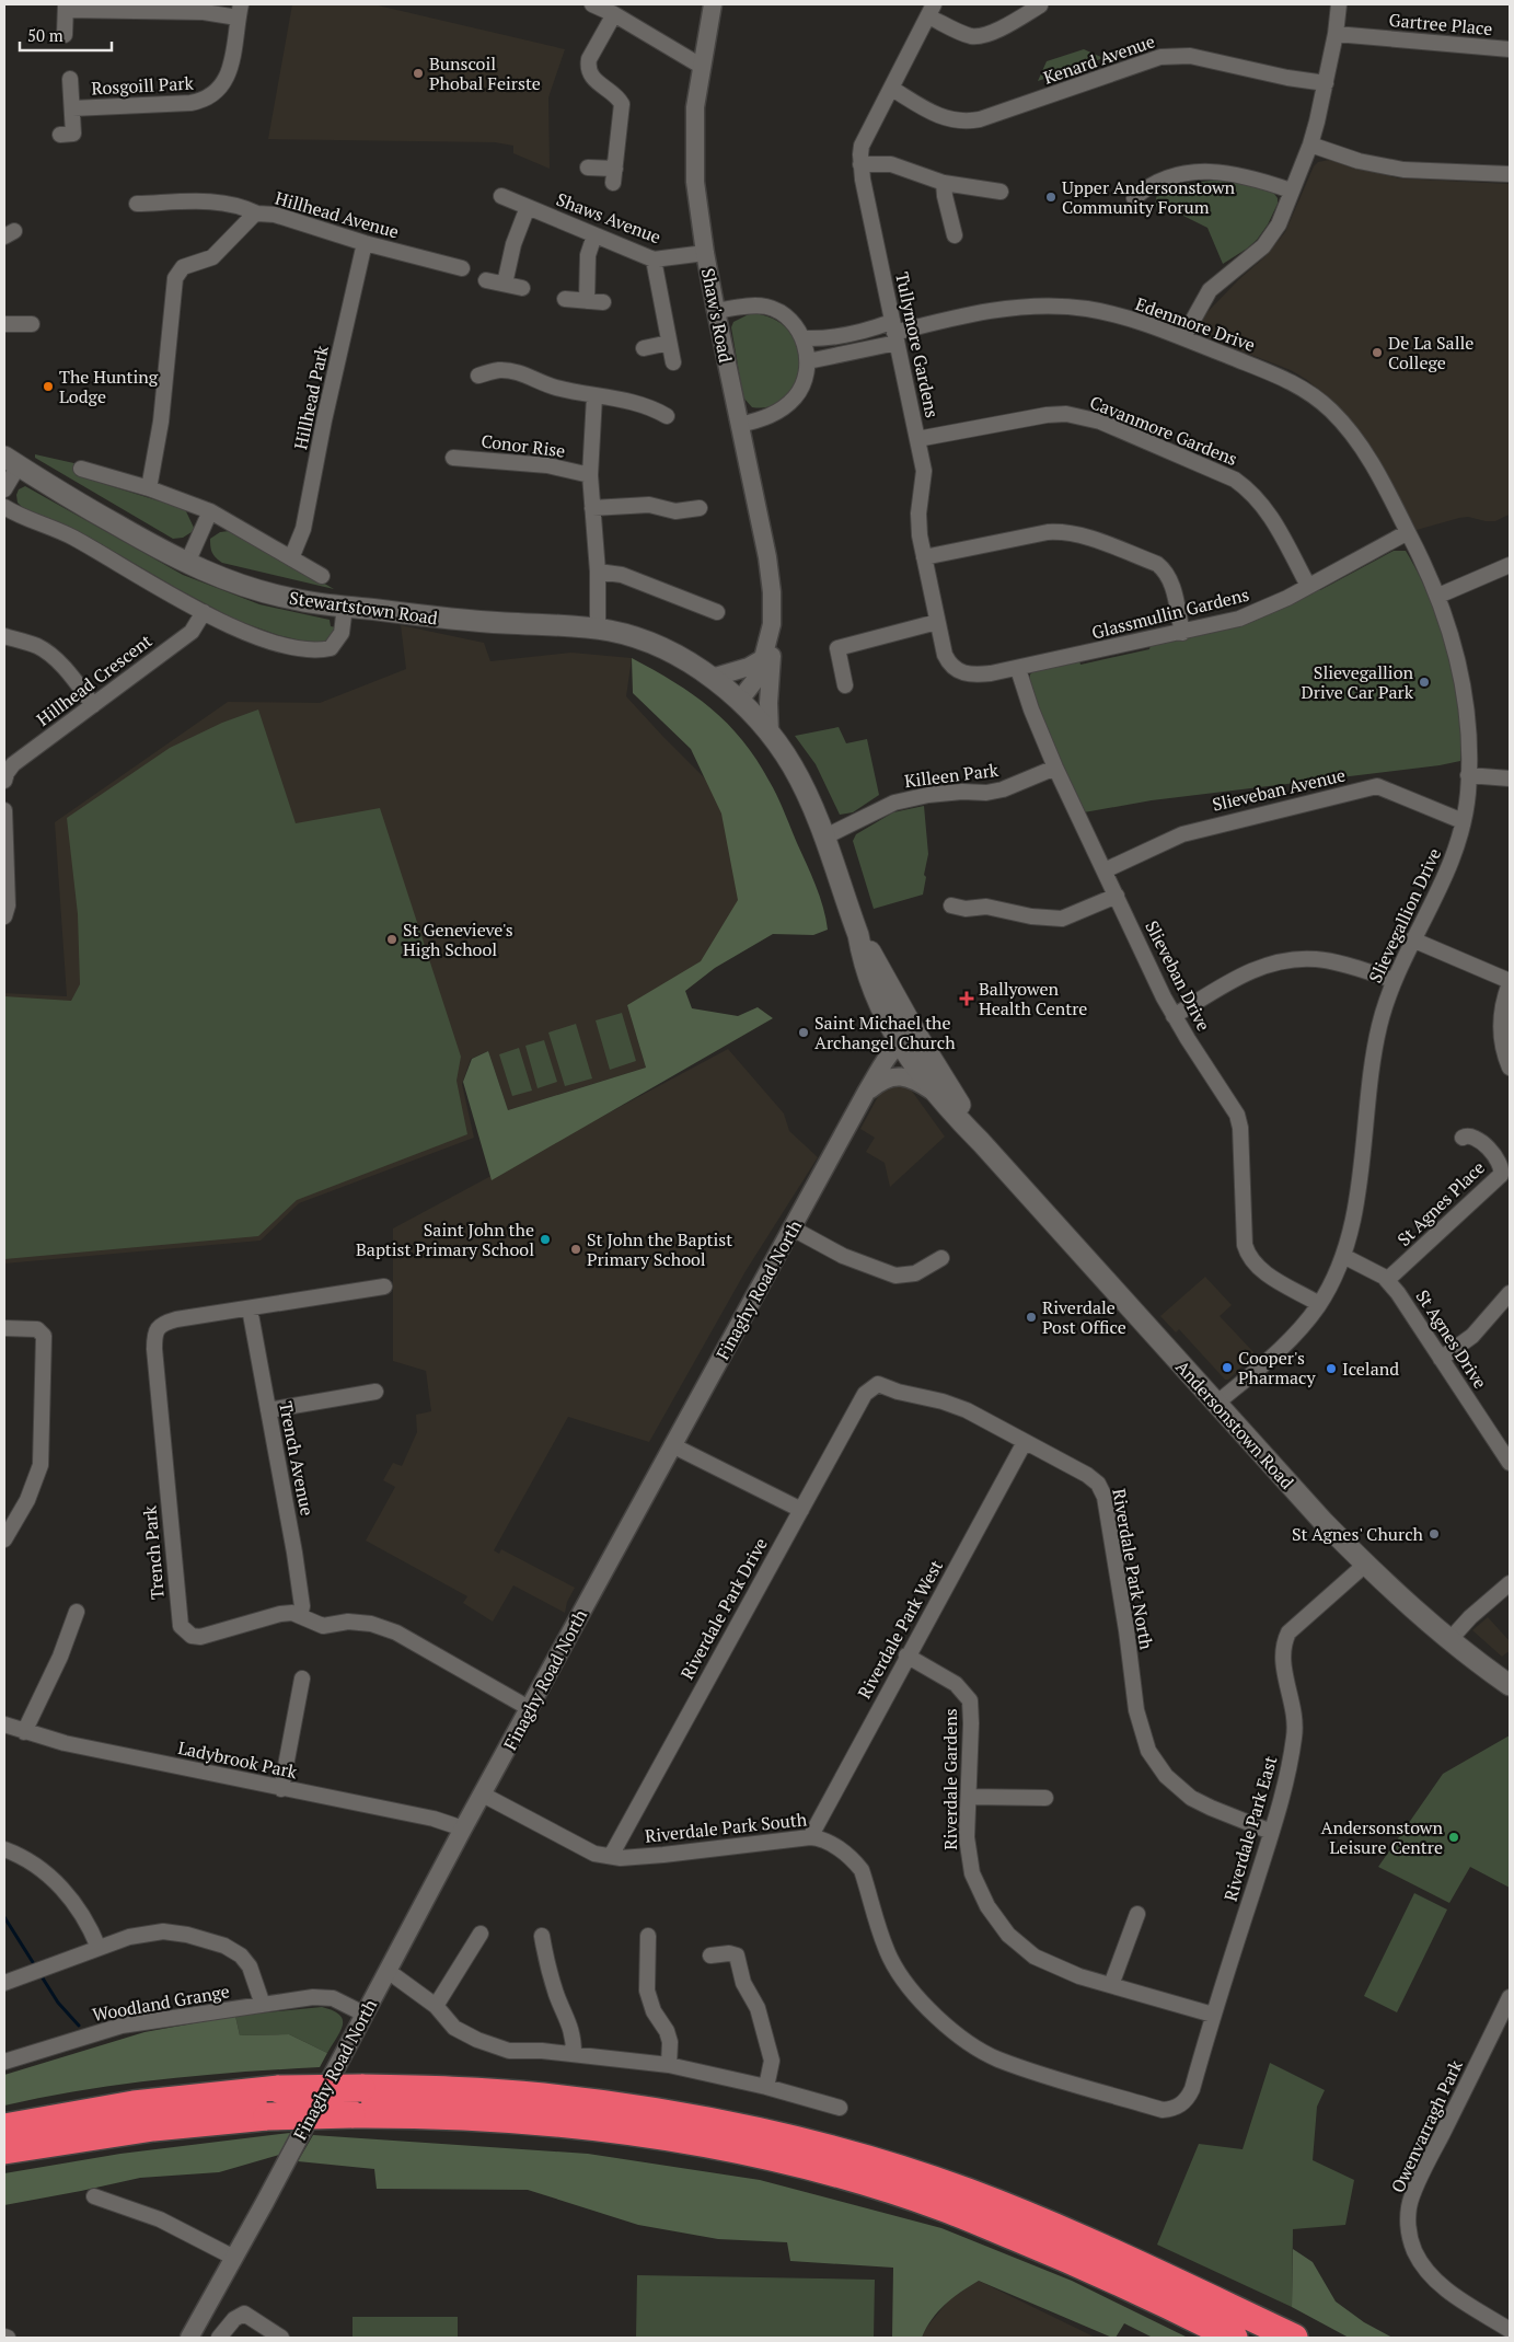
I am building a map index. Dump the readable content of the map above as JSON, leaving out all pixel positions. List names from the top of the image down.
{
  "streets": {
    "main road": ["Stewartstown Road", "Andersonstown Road"],
    "street": [
      "Gartree Place",
      "Kenard Avenue",
      "Rosgoill Park",
      "Hillhead Avenue",
      "Shaws Avenue",
      "Shaw's Road",
      "Edenmore Drive",
      "Tullymore Gardens",
      "Hillhead Park",
      "Cavanmore Gardens",
      "Conor Rise",
      "Glassmullin Gardens",
      "Hillhead Crescent",
      "Killeen Park",
      "Slieveban Avenue",
      "Slievegallion Drive",
      "Slieveban Drive",
      "St Agnes Place",
      "Finaghy Road North",
      "St Agnes Drive",
      "Trench Avenue",
      "Trench Park",
      "Riverdale Park North",
      "Riverdale Park Drive",
      "Riverdale Park West",
      "Ladybrook Park",
      "Riverdale Gardens",
      "Riverdale Park South",
      "Riverdale Park East",
      "Woodland Grange",
      "Owenvarragh Park"
    ]
  },
  "crossings": [
    ["Kenard Avenue", "Tullymore Gardens"],
    ["Hillhead Avenue", "Hillhead Park"],
    ["Shaws Avenue", "Shaw's Road"],
    ["Shaw's Road", "Stewartstown Road"],
    ["Shaw's Road", "Andersonstown Road"],
    ["Edenmore Drive", "Tullymore Gardens"],
    ["Edenmore Drive", "Glassmullin Gardens"],
    ["Edenmore Drive", "Slievegallion Drive"],
    ["Tullymore Gardens", "Cavanmore Gardens"],
    ["Tullymore Gardens", "Glassmullin Gardens"],
    ["Cavanmore Gardens", "Glassmullin Gardens"],
    ["Conor Rise", "Stewartstown Road"],
    ["Stewartstown Road", "Andersonstown Road"],
    ["Glassmullin Gardens", "Slievegallion Drive"],
    ["Glassmullin Gardens", "Slieveban Drive"],
    ["Killeen Park", "Slieveban Drive"],
    ["Killeen Park", "Andersonstown Road"],
    ["Slieveban Avenue", "Slievegallion Drive"],
    ["Slieveban Avenue", "Slieveban Drive"],
    ["Slievegallion Drive", "Slieveban Drive"],
    ["Slievegallion Drive", "St Agnes Drive"],
    ["Slievegallion Drive", "Andersonstown Road"],
    ["St Agnes Place", "St Agnes Drive"],
    ["Finaghy Road North", "Andersonstown Road"],
    ["Finaghy Road North", "Trench Park"],
    ["Finaghy Road North", "Ladybrook Park"],
    ["Finaghy Road North", "Riverdale Park South"],
    ["Finaghy Road North", "Woodland Grange"],
    ["Andersonstown Road", "Riverdale Park East"],
    ["Trench Avenue", "Trench Park"],
    ["Riverdale Park North", "Riverdale Park Drive"],
    ["Riverdale Park North", "Riverdale Park West"],
    ["Riverdale Park North", "Riverdale Park East"],
    ["Riverdale Park Drive", "Riverdale Park South"],
    ["Riverdale Park West", "Riverdale Gardens"],
    ["Riverdale Park West", "Riverdale Park South"],
    ["Riverdale Gardens", "Riverdale Park East"],
    ["Riverdale Park South", "Riverdale Park East"]
  ],
  "places": {
    "other": [
      "Bunscoil Phobal Feirste",
      "Upper Andersonstown Community Forum",
      "De La Salle College",
      "The Hunting Lodge",
      "Slievegallion Drive Car Park",
      "St Genevieve's High School",
      "Saint Michael the Archangel Church",
      "Saint John the Baptist Primary School",
      "St John the Baptist Primary School",
      "Riverdale Post Office",
      "Cooper's Pharmacy",
      "Iceland",
      "St Agnes' Church",
      "Andersonstown Leisure Centre"
    ],
    "health": ["Ballyowen Health Centre"]
  },
  "scale_bar": "50 m"
}
